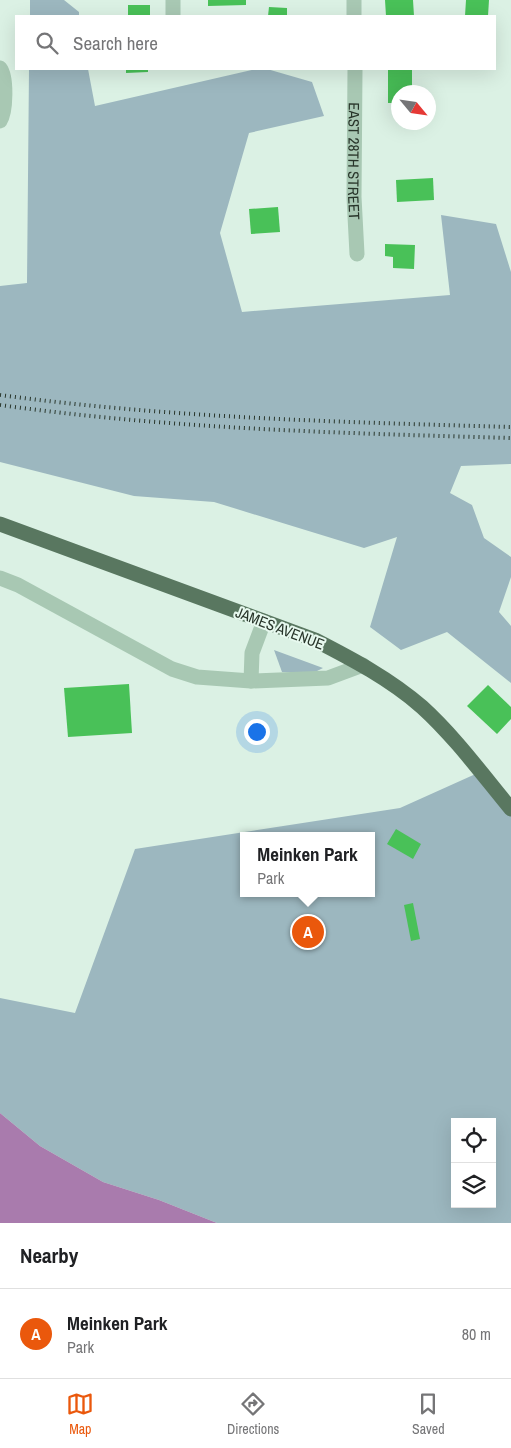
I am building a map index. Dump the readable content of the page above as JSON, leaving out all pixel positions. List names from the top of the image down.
{
  "streets": {
    "main road": ["JAMES AVENUE"],
    "street": ["EAST 28TH STREET"]
  },
  "north": "bottom right",
  "page": {
    "search": "Search here",
    "popup": ["Meinken Park", "Park"],
    "pins": "A",
    "heading": "Nearby",
    "list": [
      {
        "mark": "A",
        "name": "Meinken Park",
        "note": "Park",
        "value": "80 m"
      }
    ],
    "nav": ["Map", "Directions", "Saved"]
  }
}
